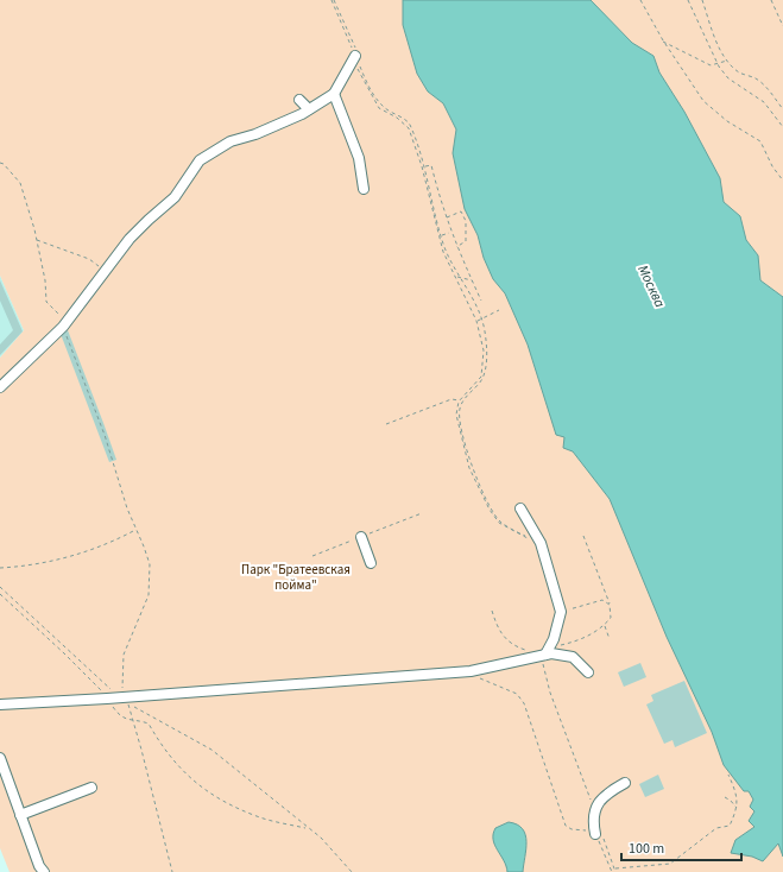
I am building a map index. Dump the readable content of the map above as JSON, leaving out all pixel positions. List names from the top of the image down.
{
  "water": ["Москва"],
  "parks": ["Парк \"Братеевская пойма\""],
  "scale_bar": "100 m"
}
